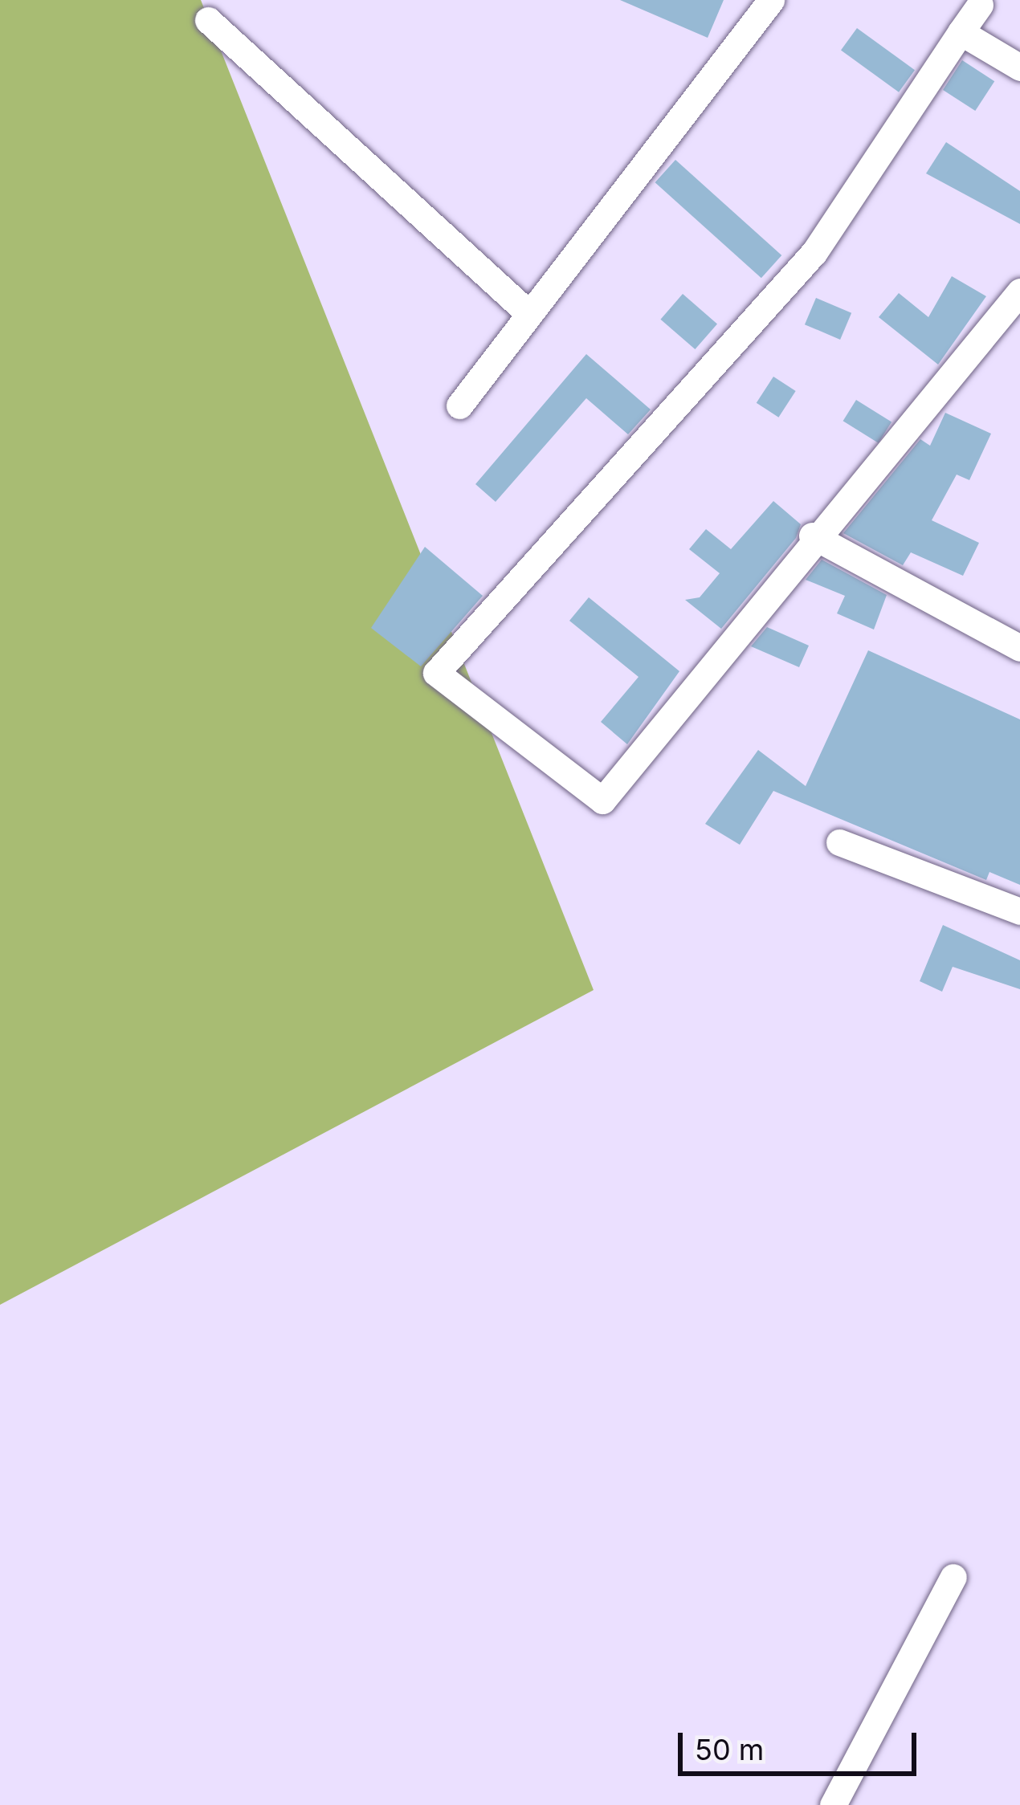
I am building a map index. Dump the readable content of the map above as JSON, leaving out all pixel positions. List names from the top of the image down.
{
  "scale_bar": "50 m"
}
